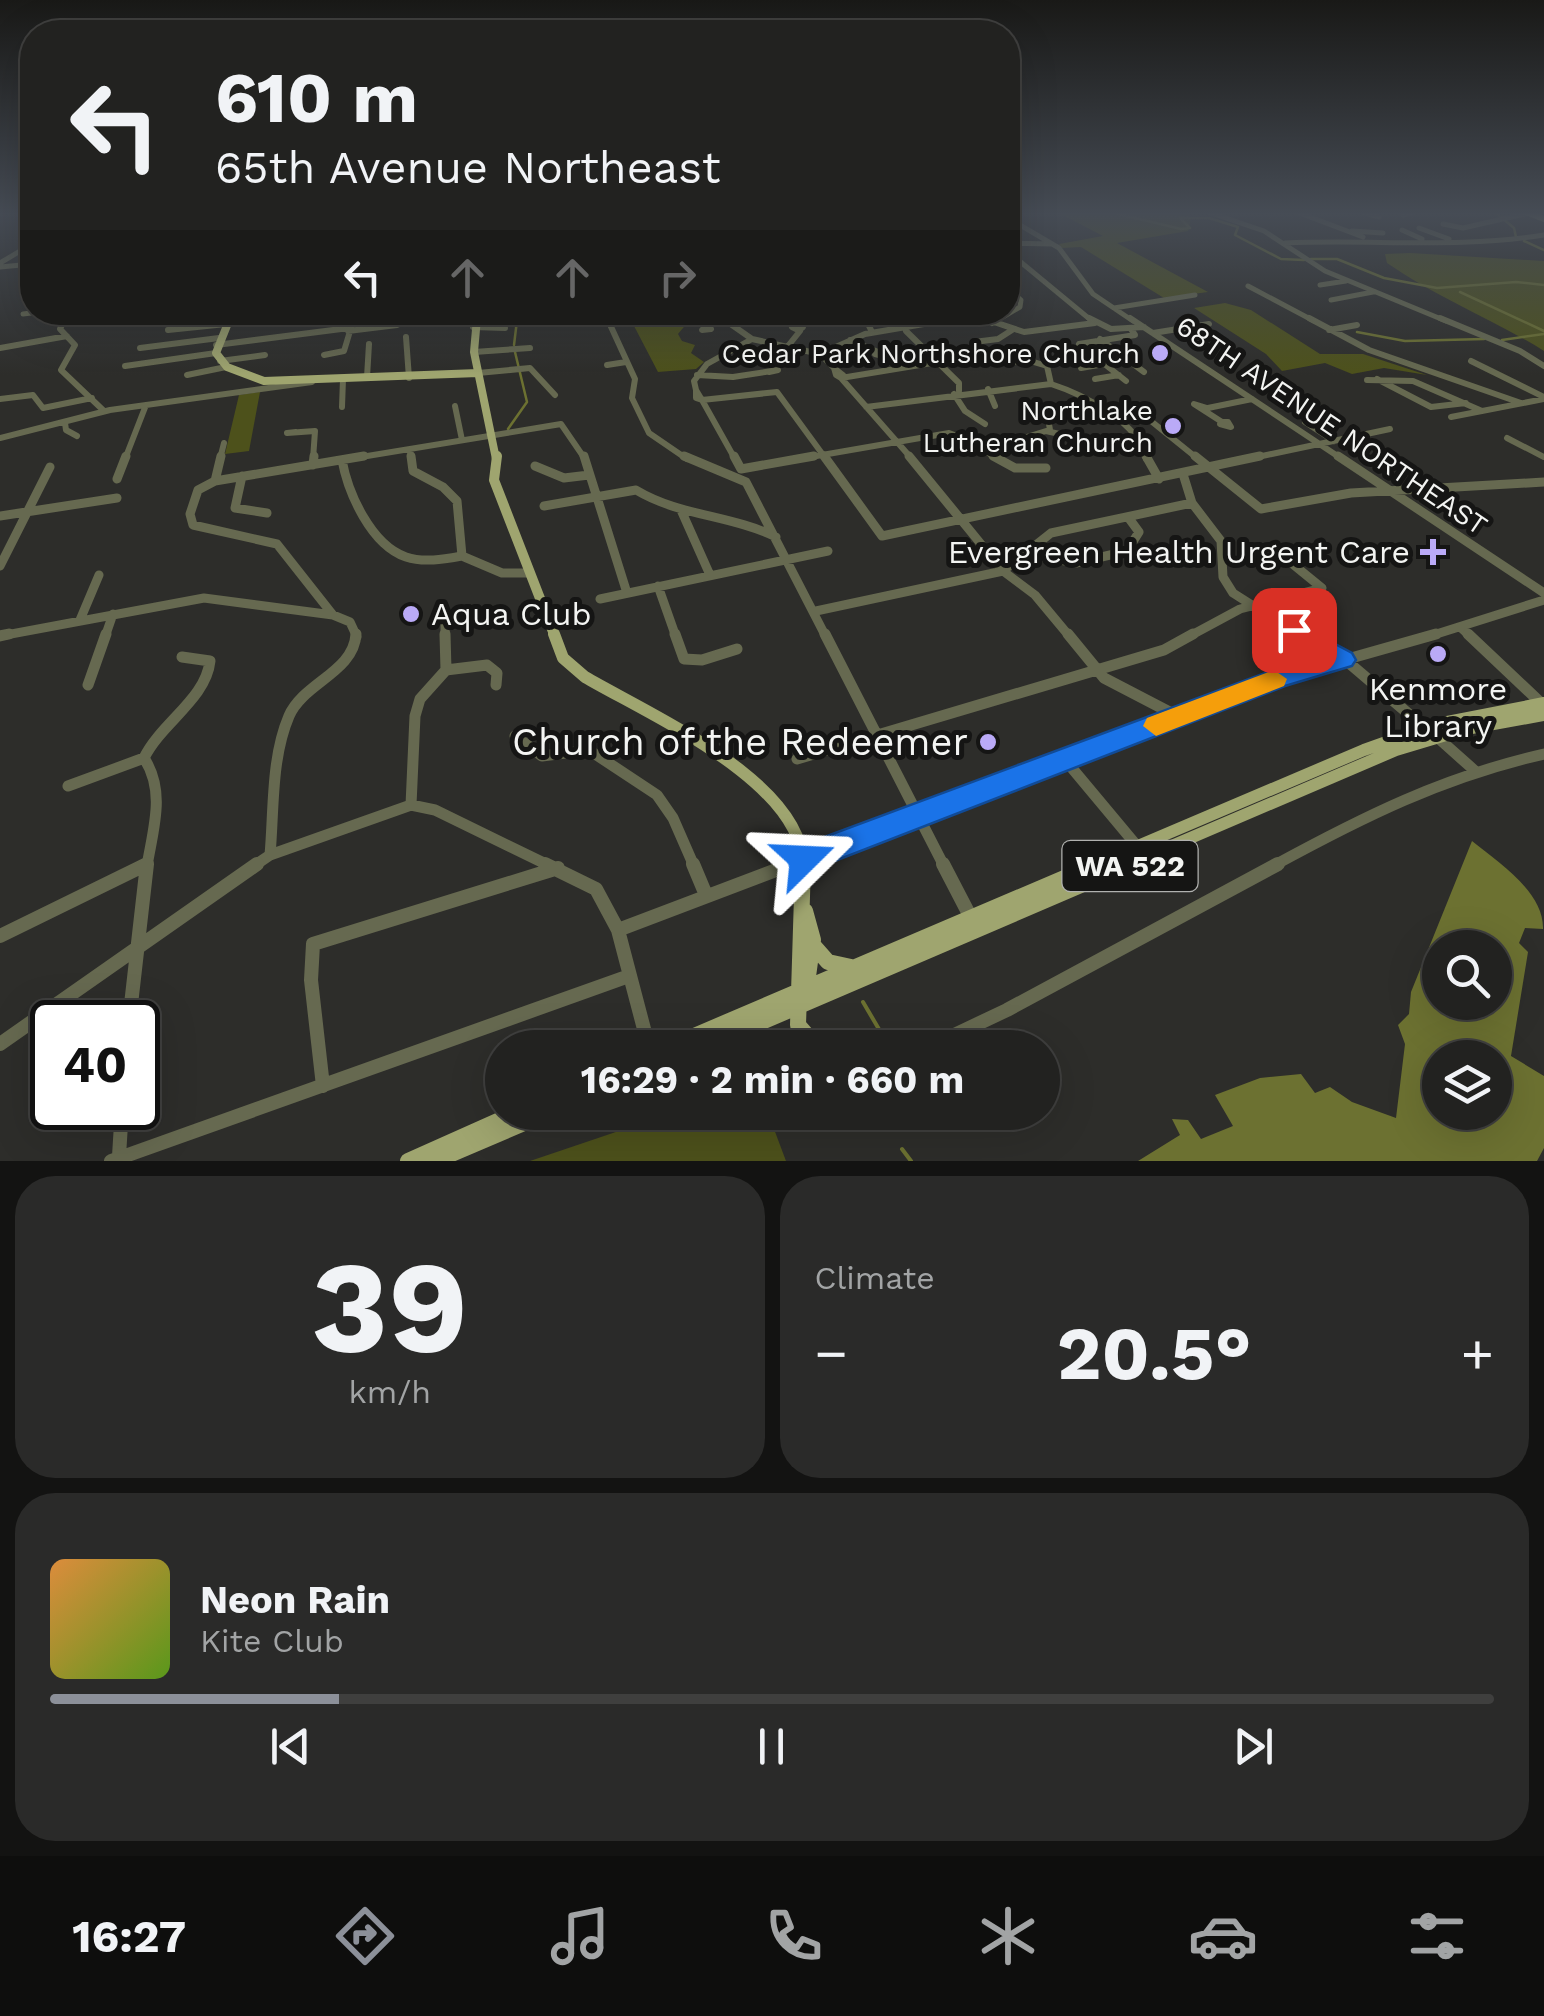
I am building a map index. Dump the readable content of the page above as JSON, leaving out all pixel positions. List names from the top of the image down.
{
  "streets": {
    "main road": ["WA 522"],
    "street": ["68TH AVENUE NORTHEAST"]
  },
  "places": {
    "other": [
      "Cedar Park Northshore Church",
      "Northlake Lutheran Church",
      "Aqua Club",
      "Kenmore Library",
      "Church of the Redeemer"
    ],
    "health": ["Evergreen Health Urgent Care"]
  },
  "page": {
    "turn": ["610 m", "65th Avenue Northeast"],
    "limit": "40",
    "trip": "16:29 · 2 min · 660 m",
    "tile": [
      ["39", "km/h"],
      "Climate"
    ],
    "heat": ["−", "20.5°", "+"],
    "song": ["Neon Rain", "Kite Club"],
    "tabs": "16:27"
  }
}
